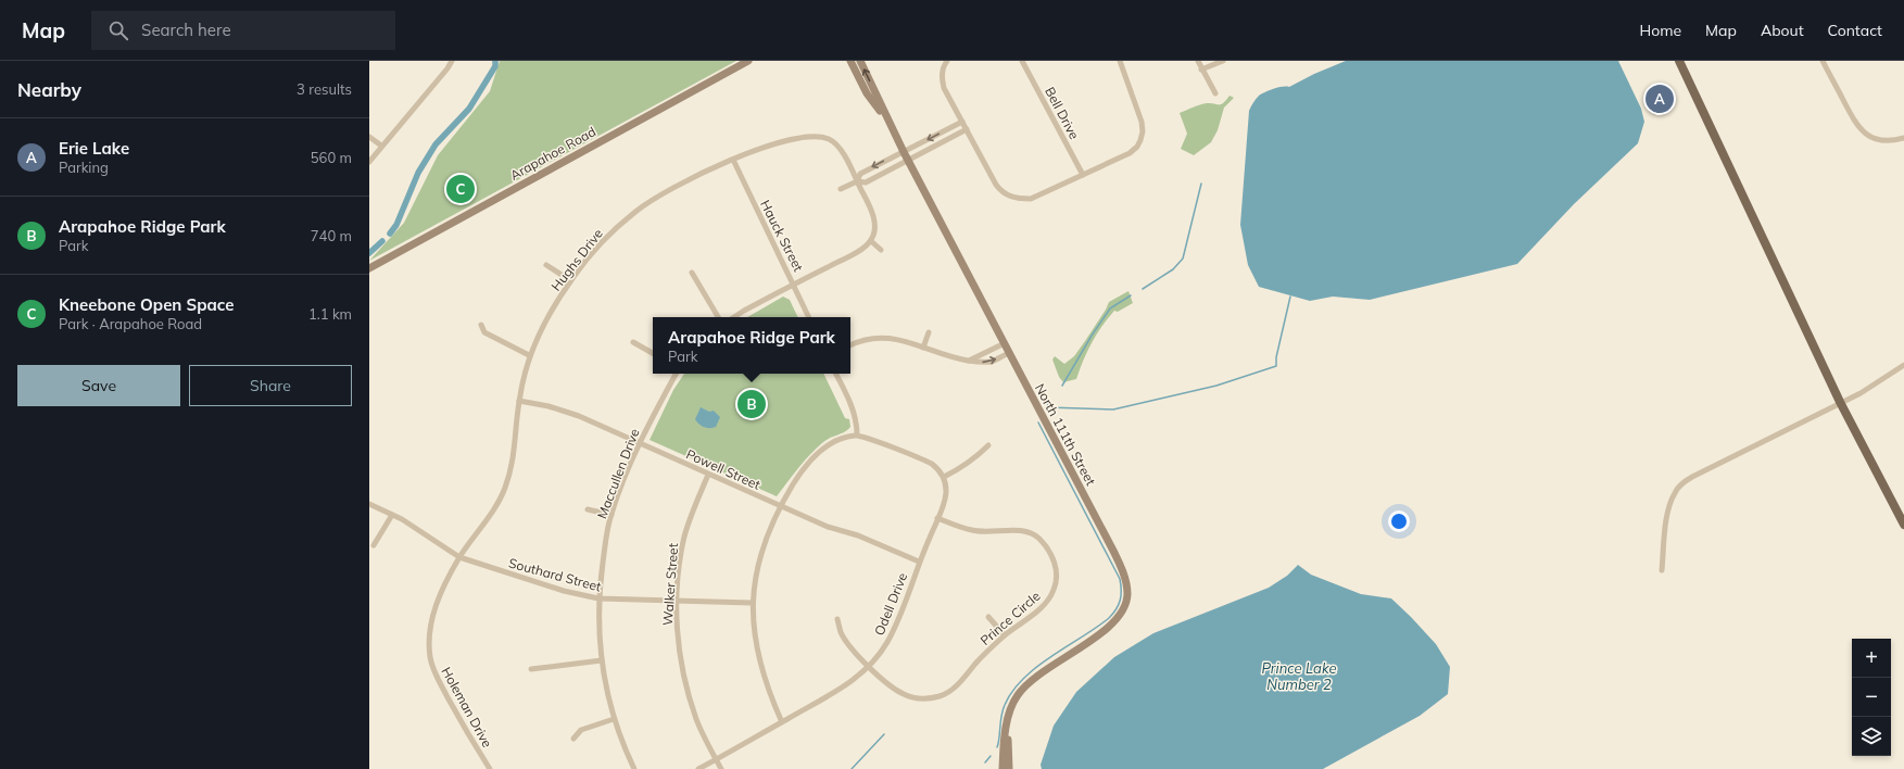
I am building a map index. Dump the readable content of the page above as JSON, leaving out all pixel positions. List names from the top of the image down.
{
  "streets": {
    "street": [
      "Bell Drive",
      "Arapahoe Road",
      "Hauck Street",
      "Hughs Drive",
      "North 111th Street",
      "Powell Street",
      "Maccullen Drive",
      "Southard Street",
      "Walker Street",
      "Odell Drive",
      "Prince Circle",
      "Holeman Drive"
    ]
  },
  "crossings": [
    ["Hauck Street", "Hughs Drive"],
    ["Hughs Drive", "Powell Street"],
    ["Hughs Drive", "Southard Street"],
    ["Hughs Drive", "Holeman Drive"],
    ["Powell Street", "Maccullen Drive"],
    ["Powell Street", "Walker Street"],
    ["Powell Street", "Odell Drive"],
    ["Maccullen Drive", "Southard Street"],
    ["Southard Street", "Walker Street"],
    ["Southard Street", "Holeman Drive"],
    ["Walker Street", "Odell Drive"],
    ["Odell Drive", "Prince Circle"]
  ],
  "water": ["Prince Lake Number 2"],
  "page": {
    "header": "Map",
    "search": "Search here",
    "nav": [
      "Home",
      "Map",
      "About",
      "Contact"
    ],
    "heading": ["Nearby", "3 results"],
    "pins": ["A", "C", "B"],
    "list": [
      {
        "mark": "A",
        "name": "Erie Lake",
        "note": "Parking",
        "value": "560 m"
      },
      {
        "mark": "B",
        "name": "Arapahoe Ridge Park",
        "note": "Park",
        "value": "740 m"
      },
      {
        "mark": "C",
        "name": "Kneebone Open Space",
        "note": "Park · Arapahoe Road",
        "value": "1.1 km"
      }
    ],
    "popup": ["Arapahoe Ridge Park", "Park"],
    "buttons": ["Save", "Share"],
    "map_buttons": ["+", "−"]
  }
}
